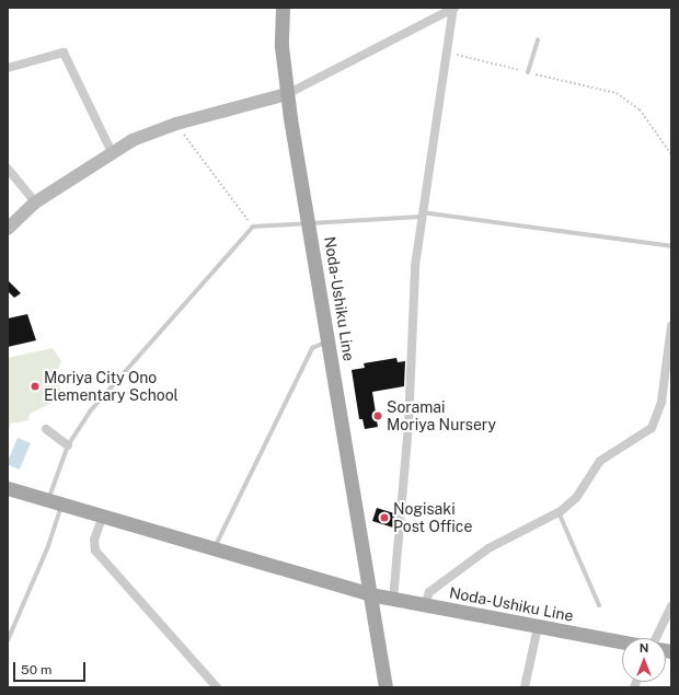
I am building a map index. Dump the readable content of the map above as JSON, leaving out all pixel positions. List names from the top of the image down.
{
  "streets": {
    "main road": ["Noda-Ushiku Line"]
  },
  "places": ["Moriya City Ono Elementary School", "Soramai Moriya Nursery", "Nogisaki Post Office"],
  "scale_bar": "50 m",
  "north": "top"
}
